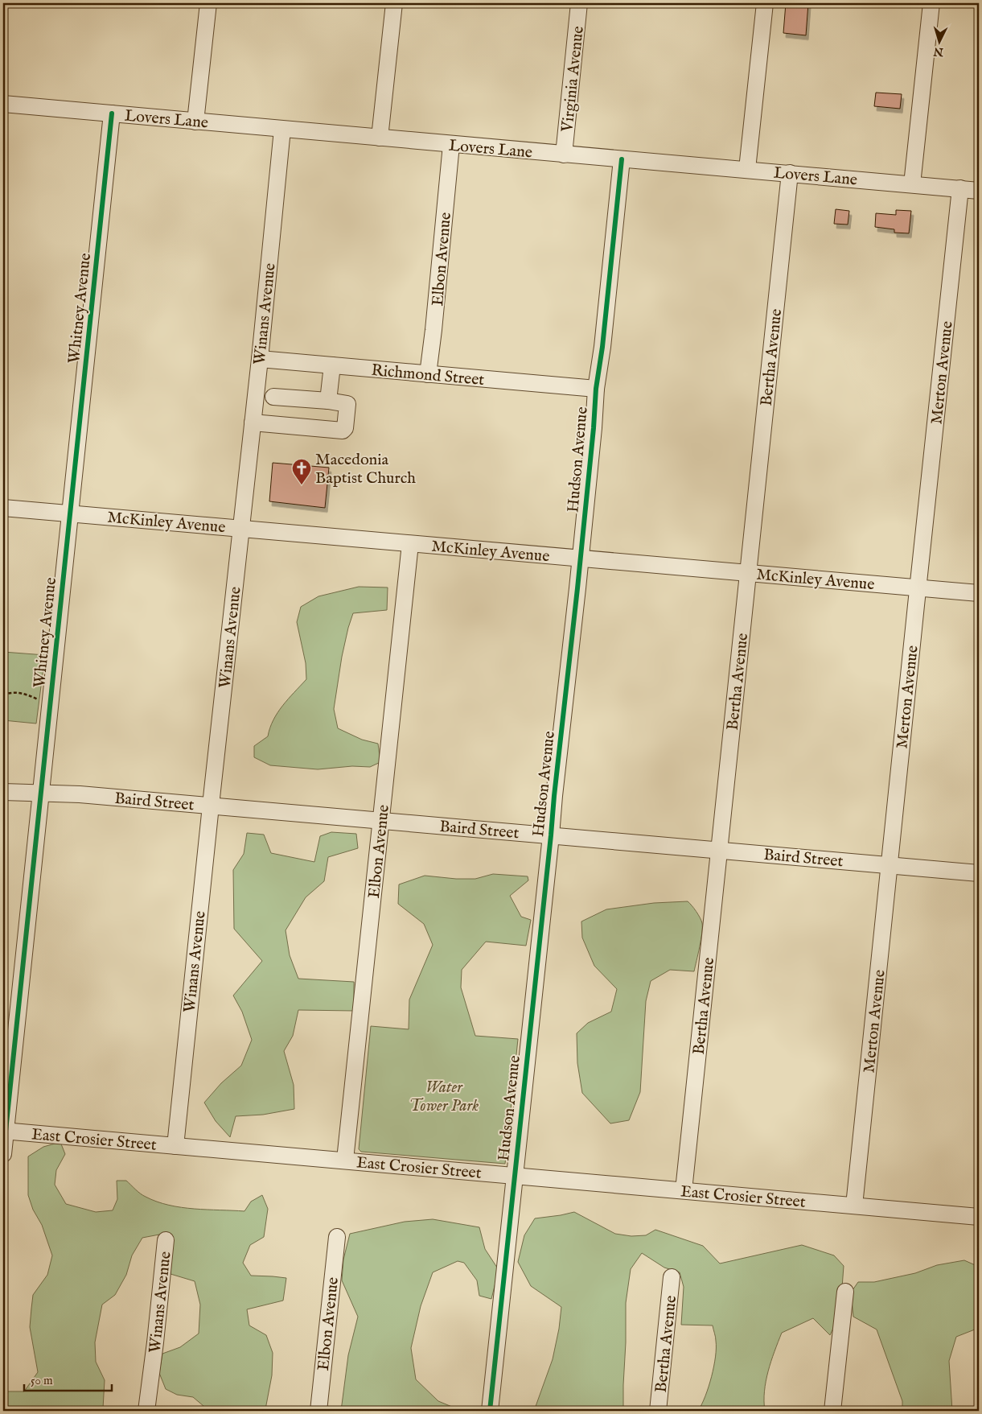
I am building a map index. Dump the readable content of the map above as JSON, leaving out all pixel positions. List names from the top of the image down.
{
  "streets": {
    "street": [
      "Virginia Avenue",
      "Lovers Lane",
      "Elbon Avenue",
      "Whitney Avenue",
      "Winans Avenue",
      "Bertha Avenue",
      "Merton Avenue",
      "Richmond Street",
      "Hudson Avenue",
      "McKinley Avenue",
      "Baird Street",
      "East Crosier Street"
    ]
  },
  "crossings": [
    ["Virginia Avenue", "Lovers Lane"],
    ["Lovers Lane", "Elbon Avenue"],
    ["Lovers Lane", "Whitney Avenue"],
    ["Lovers Lane", "Winans Avenue"],
    ["Lovers Lane", "Bertha Avenue"],
    ["Lovers Lane", "Merton Avenue"],
    ["Lovers Lane", "Hudson Avenue"],
    ["Elbon Avenue", "Richmond Street"],
    ["Elbon Avenue", "McKinley Avenue"],
    ["Elbon Avenue", "Baird Street"],
    ["Elbon Avenue", "East Crosier Street"],
    ["Whitney Avenue", "McKinley Avenue"],
    ["Whitney Avenue", "Baird Street"],
    ["Whitney Avenue", "East Crosier Street"],
    ["Winans Avenue", "Richmond Street"],
    ["Winans Avenue", "McKinley Avenue"],
    ["Winans Avenue", "Baird Street"],
    ["Winans Avenue", "East Crosier Street"],
    ["Bertha Avenue", "McKinley Avenue"],
    ["Bertha Avenue", "Baird Street"],
    ["Bertha Avenue", "East Crosier Street"],
    ["Merton Avenue", "McKinley Avenue"],
    ["Merton Avenue", "Baird Street"],
    ["Merton Avenue", "East Crosier Street"],
    ["Richmond Street", "Hudson Avenue"],
    ["Hudson Avenue", "McKinley Avenue"],
    ["Hudson Avenue", "Baird Street"],
    ["Hudson Avenue", "East Crosier Street"]
  ],
  "parks": ["Water Tower Park"],
  "places": {
    "church": ["Macedonia Baptist Church"]
  },
  "scale_bar": "50 m",
  "north": "bottom"
}
